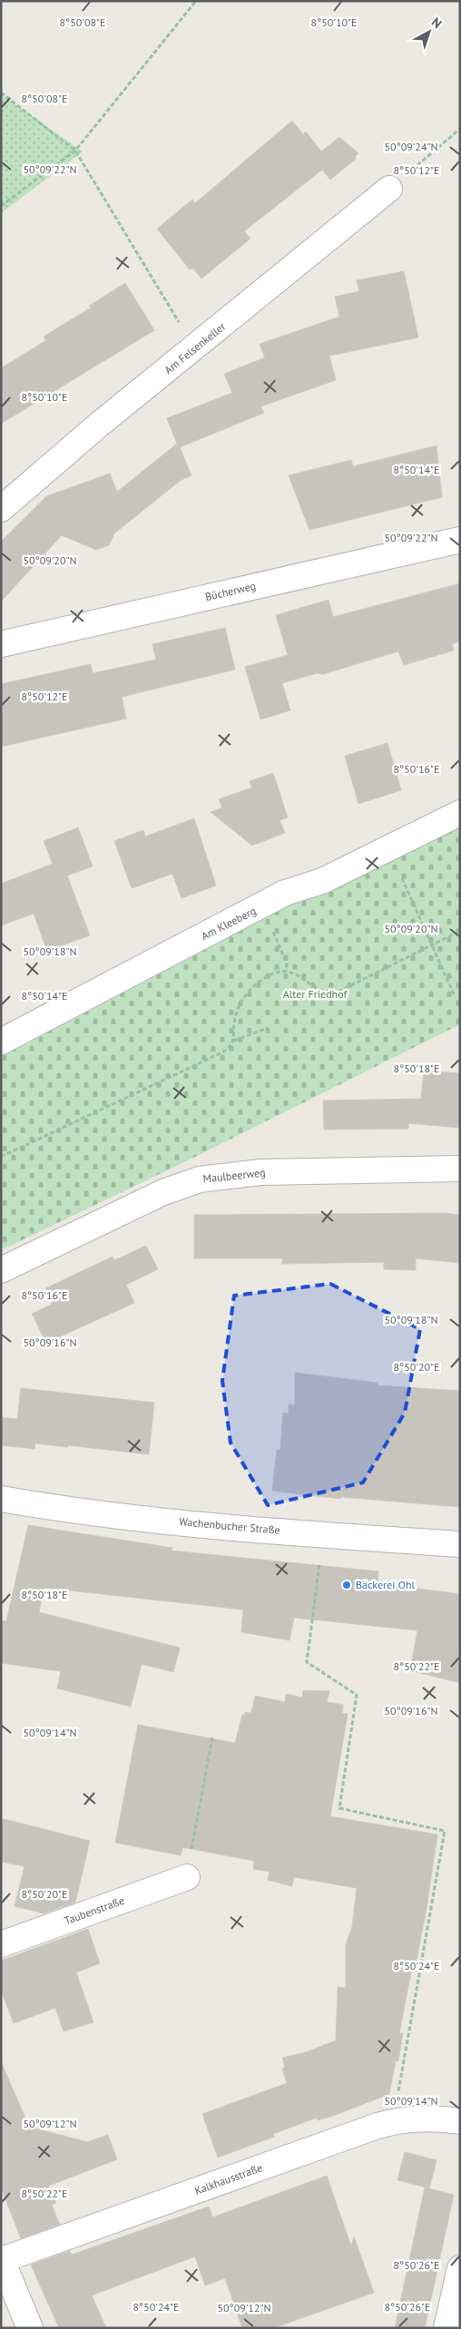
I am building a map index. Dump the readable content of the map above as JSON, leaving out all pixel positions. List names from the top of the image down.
{
  "streets": {
    "street": [
      "Am Felsenkeller",
      "Bücherweg",
      "Am Kleeberg",
      "Maulbeerweg",
      "Wachenbucher Straße",
      "Taubenstraße",
      "Kalkhausstraße"
    ]
  },
  "parks": ["Alter Friedhof"],
  "places": ["Bäckerei Ohl"],
  "north": "top right",
  "coordinates": [
    "8°50'08\"E",
    "8°50'10\"E",
    "50°09'24\"N",
    "50°09'22\"N",
    "8°50'12\"E",
    "8°50'14\"E",
    "50°09'20\"N",
    "8°50'16\"E",
    "50°09'18\"N",
    "8°50'18\"E",
    "50°09'16\"N",
    "8°50'20\"E",
    "8°50'22\"E",
    "50°09'14\"N",
    "8°50'24\"E",
    "50°09'12\"N",
    "8°50'26\"E"
  ]
}
